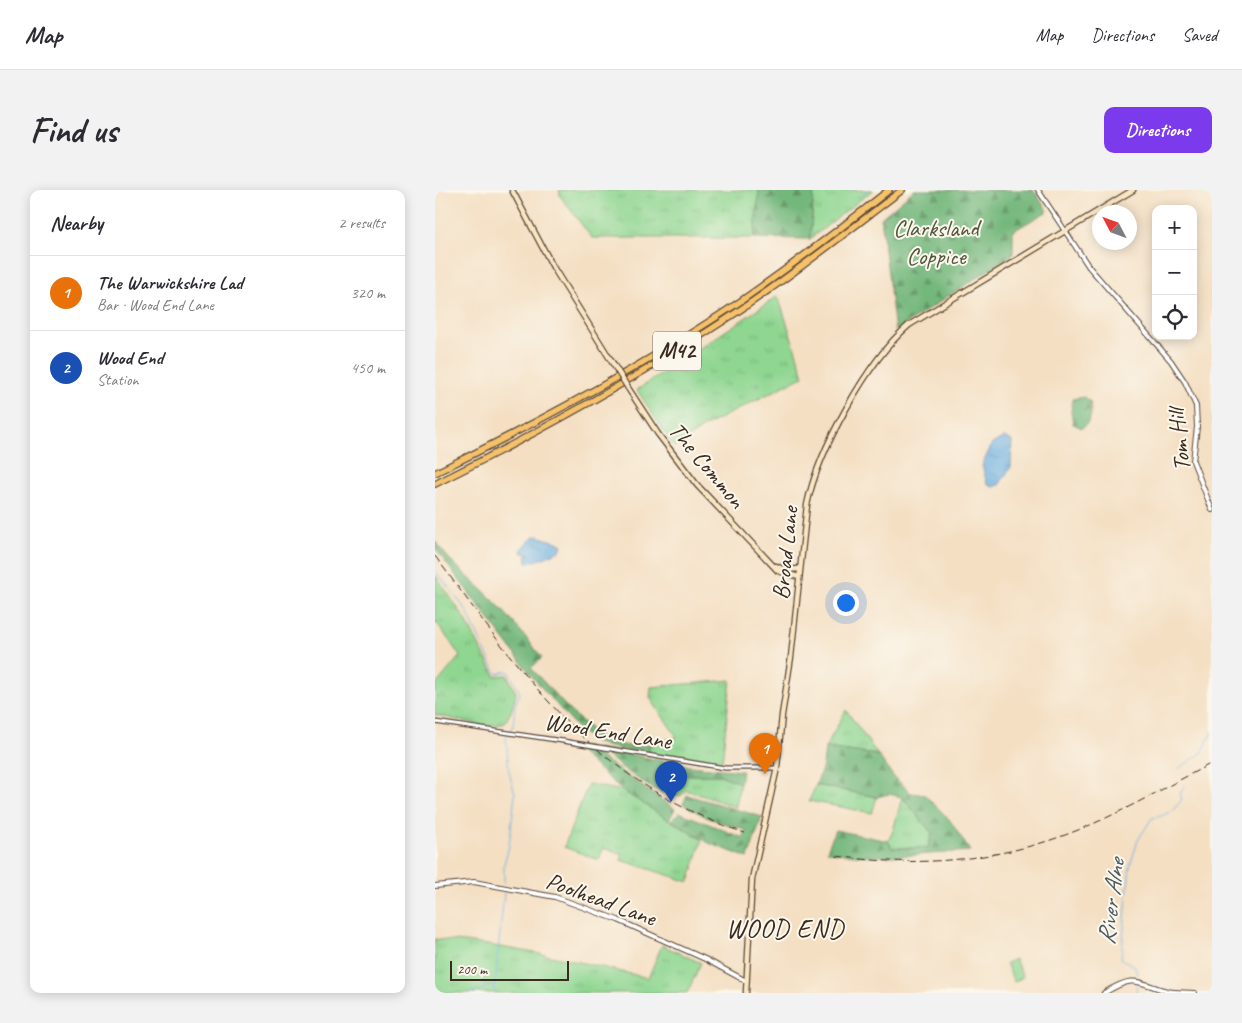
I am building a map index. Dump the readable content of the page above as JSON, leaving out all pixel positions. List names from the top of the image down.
{
  "streets": {
    "highway": ["M42"],
    "main road": ["The Common", "Broad Lane"],
    "street": ["Tom Hill", "Wood End Lane", "Poolhead Lane"]
  },
  "crossings": [
    ["Tom Hill", "Broad Lane"],
    ["The Common", "Broad Lane"],
    ["Broad Lane", "Wood End Lane"],
    ["Broad Lane", "Poolhead Lane"]
  ],
  "districts": ["WOOD END"],
  "water": ["River Alne"],
  "parks": ["Clarksland Coppice"],
  "scale_bar": "200 m",
  "north": "top left",
  "page": {
    "header": "Map",
    "nav": ["Map", "Directions", "Saved"],
    "buttons": "Directions",
    "title": "Find us",
    "heading": ["Nearby", "2 results"],
    "map_buttons": ["+", "−"],
    "list": [
      {
        "mark": "1",
        "name": "The Warwickshire Lad",
        "note": "Bar · Wood End Lane",
        "value": "320 m"
      },
      {
        "mark": "2",
        "name": "Wood End",
        "note": "Station",
        "value": "450 m"
      }
    ],
    "pins": ["1", "2"],
    "scale": "200 m"
  }
}
